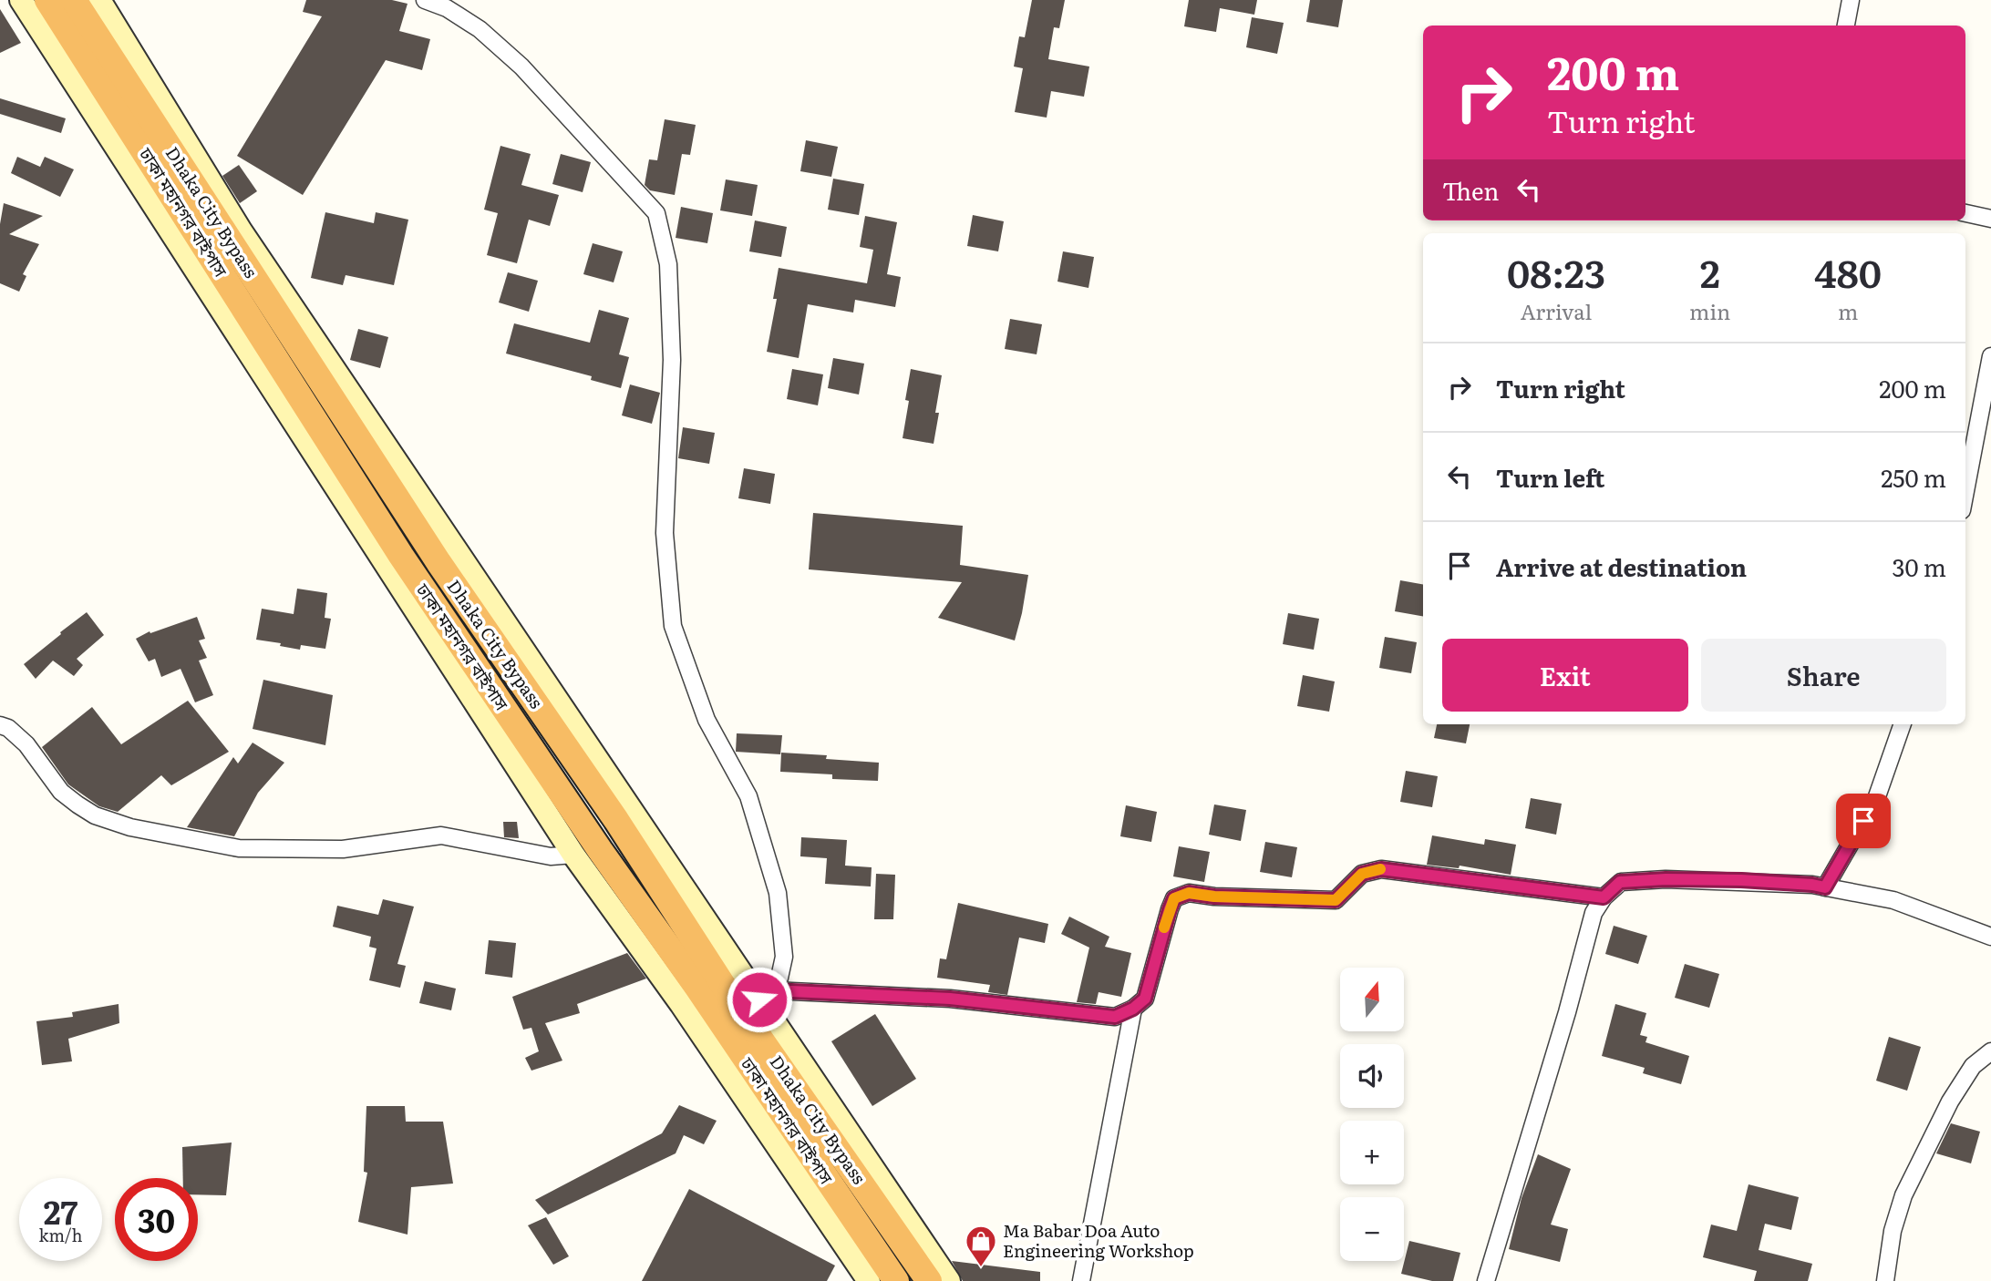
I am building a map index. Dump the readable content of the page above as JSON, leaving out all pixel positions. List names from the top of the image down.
{
  "streets": {
    "highway": ["ঢাকা মহানগর বাইপাস", "Dhaka City Bypass"]
  },
  "places": {
    "shop": ["Ma Babar Doa Auto Engineering Workshop"]
  },
  "north": "top",
  "page": {
    "turn": ["200 m", "Turn right"],
    "then": "Then",
    "eta": [
      "08:23",
      "Arrival",
      "2",
      "min",
      "480",
      "m"
    ],
    "list": [
      {
        "name": "Turn right",
        "value": "200 m"
      },
      {
        "name": "Turn left",
        "value": "250 m"
      },
      {
        "name": "Arrive at destination",
        "value": "30 m"
      }
    ],
    "buttons": ["Exit", "Share"],
    "map_buttons": ["+", "−"],
    "speed": "27 km/h",
    "limit": "30"
  }
}
